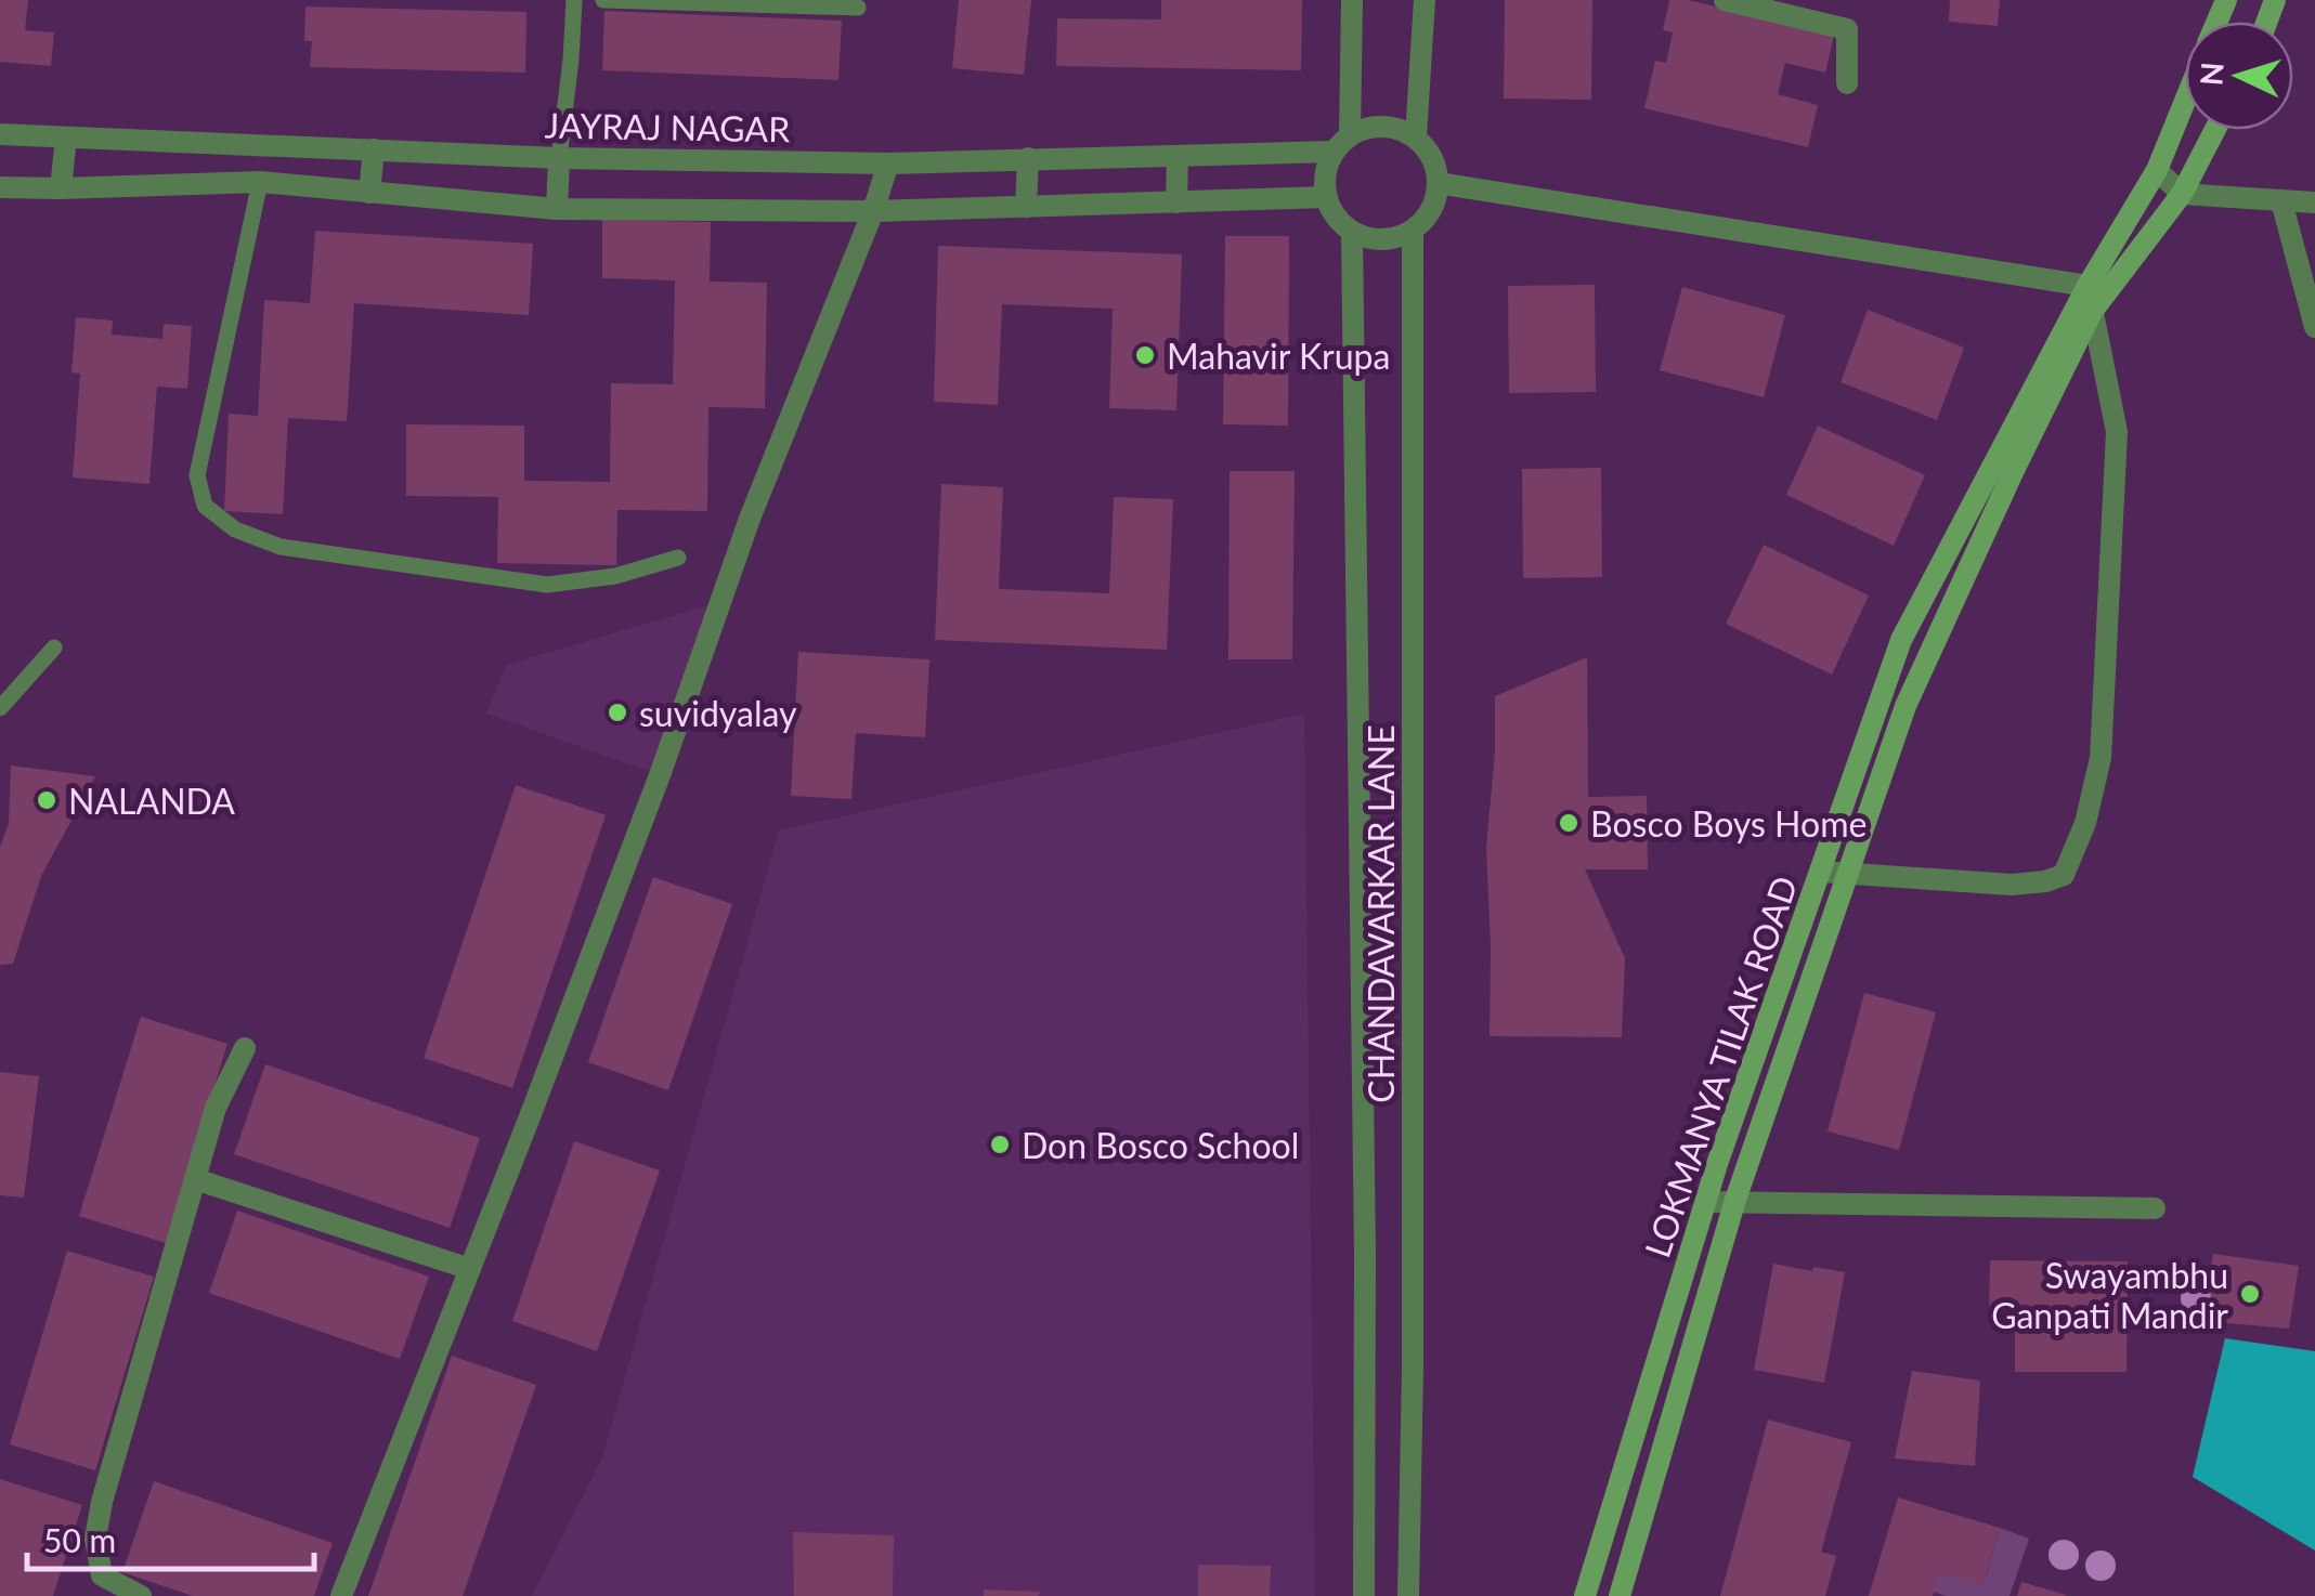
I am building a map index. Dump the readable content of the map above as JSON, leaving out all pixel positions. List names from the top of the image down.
{
  "streets": {
    "main road": ["LOKMANYA TILAK ROAD"],
    "street": ["JAYRAJ NAGAR", "CHANDAVARKAR LANE"]
  },
  "crossings": [
    ["JAYRAJ NAGAR", "CHANDAVARKAR LANE"]
  ],
  "places": [
    "Mahavir Krupa",
    "suvidyalay",
    "NALANDA",
    "Bosco Boys Home",
    "Don Bosco School",
    "Swayambhu Ganpati Mandir"
  ],
  "scale_bar": "50 m",
  "north": "left"
}
